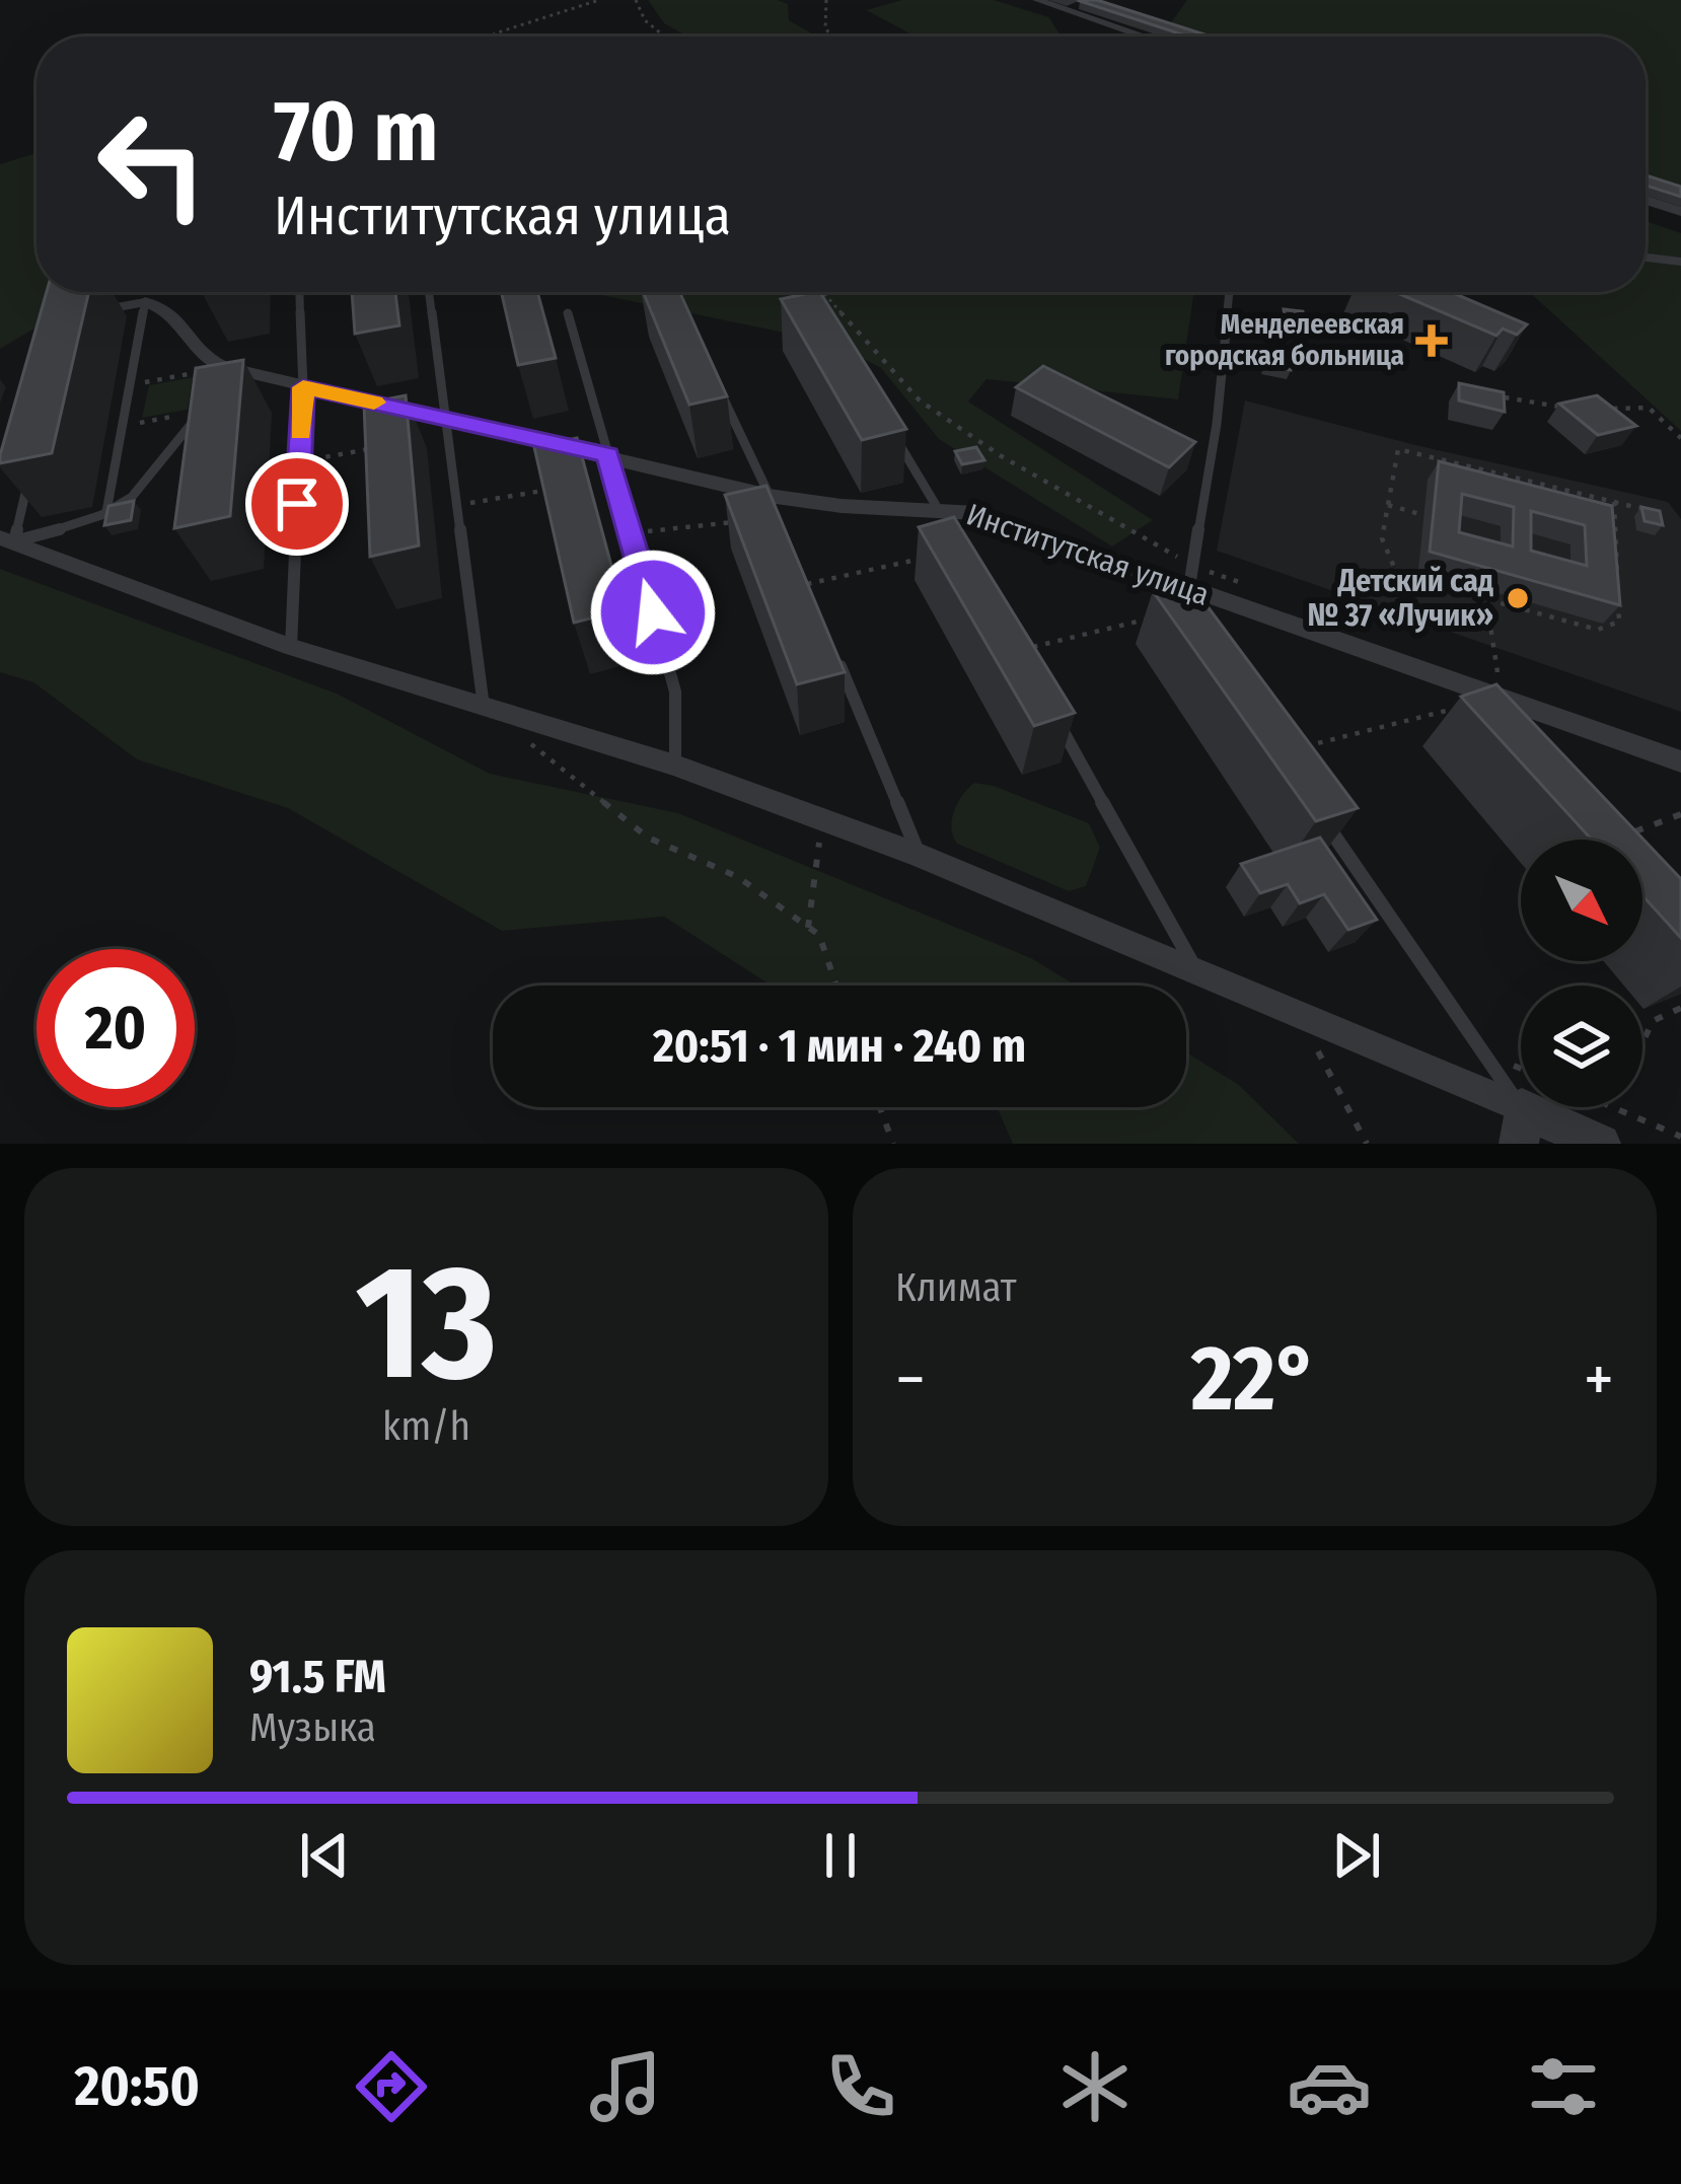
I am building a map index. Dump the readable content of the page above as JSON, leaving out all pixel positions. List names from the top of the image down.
{
  "streets": {
    "street": ["Институтская улица"]
  },
  "places": {
    "health": ["Менделеевская городская больница"],
    "other": ["Детский сад № 37 «Лучик»"]
  },
  "north": "bottom right",
  "page": {
    "turn": ["70 m", "Институтская улица"],
    "limit": "20",
    "trip": "20:51 · 1 мин · 240 m",
    "tile": [
      ["13", "km/h"],
      "Климат"
    ],
    "heat": ["−", "22°", "+"],
    "song": ["91.5 FM", "Музыка"],
    "tabs": "20:50"
  }
}
